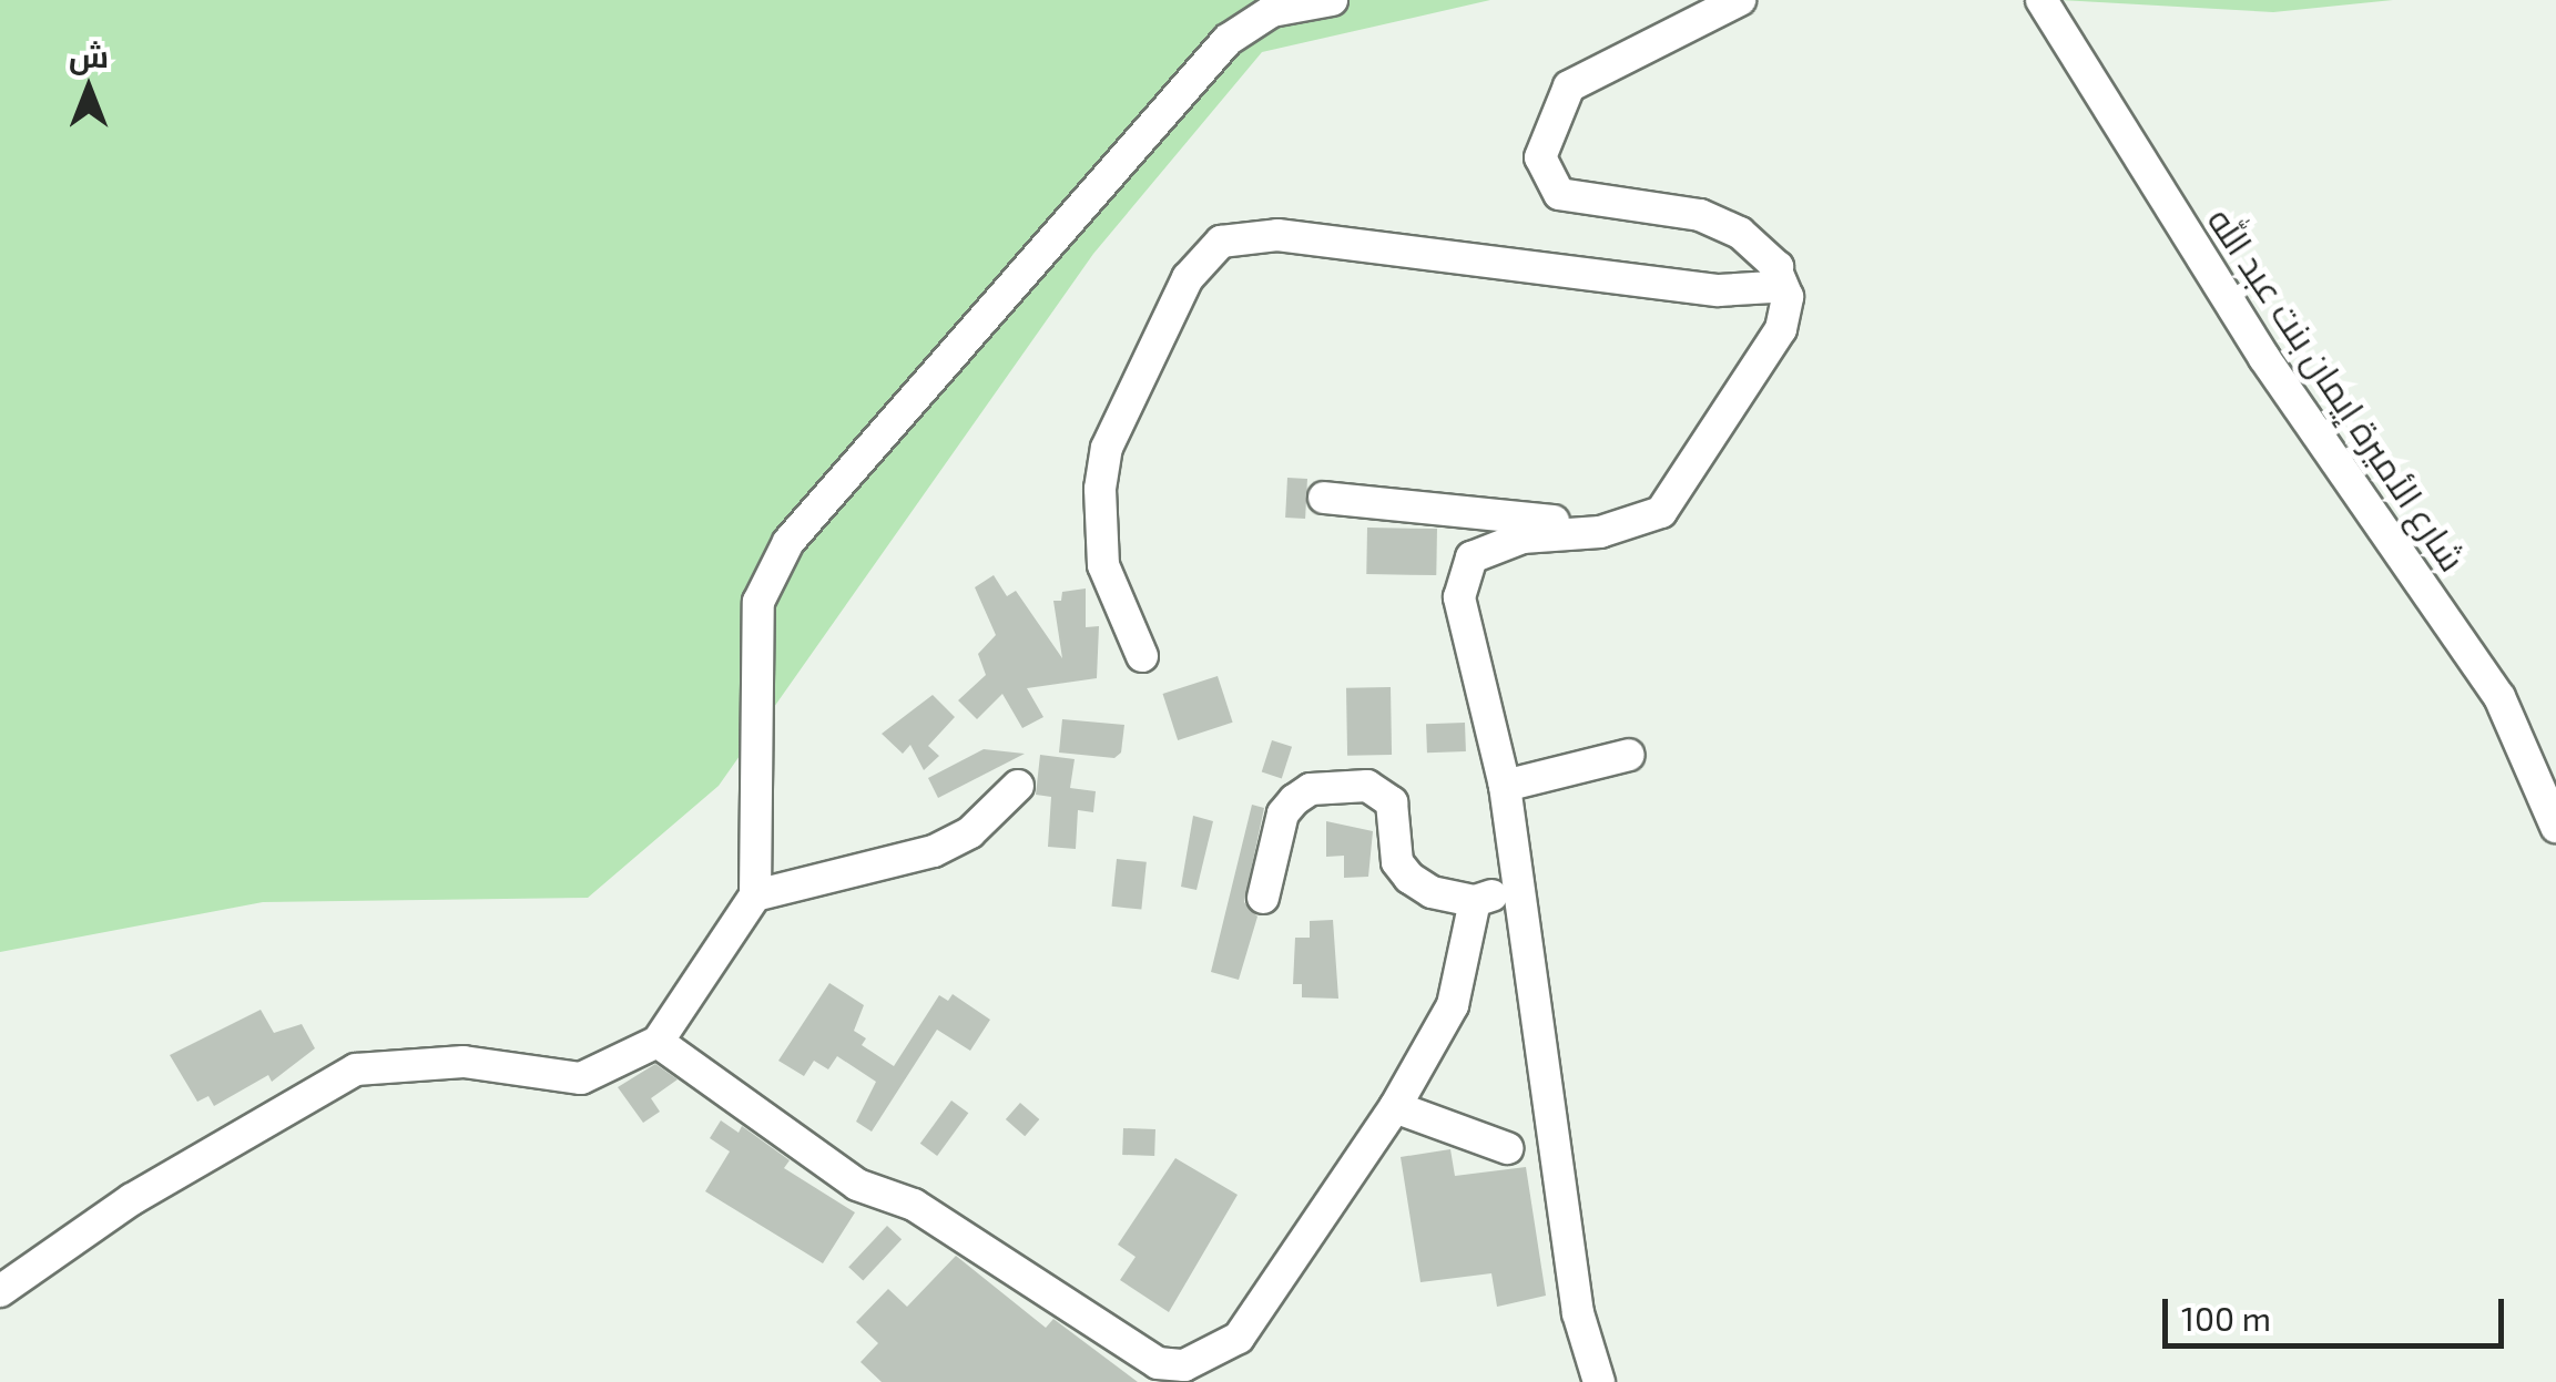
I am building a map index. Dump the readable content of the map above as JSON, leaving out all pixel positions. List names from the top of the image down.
{
  "streets": {
    "street": ["شارع الأميرة إيمان بنت عبد الله"]
  },
  "scale_bar": "100 m",
  "north": "top"
}
